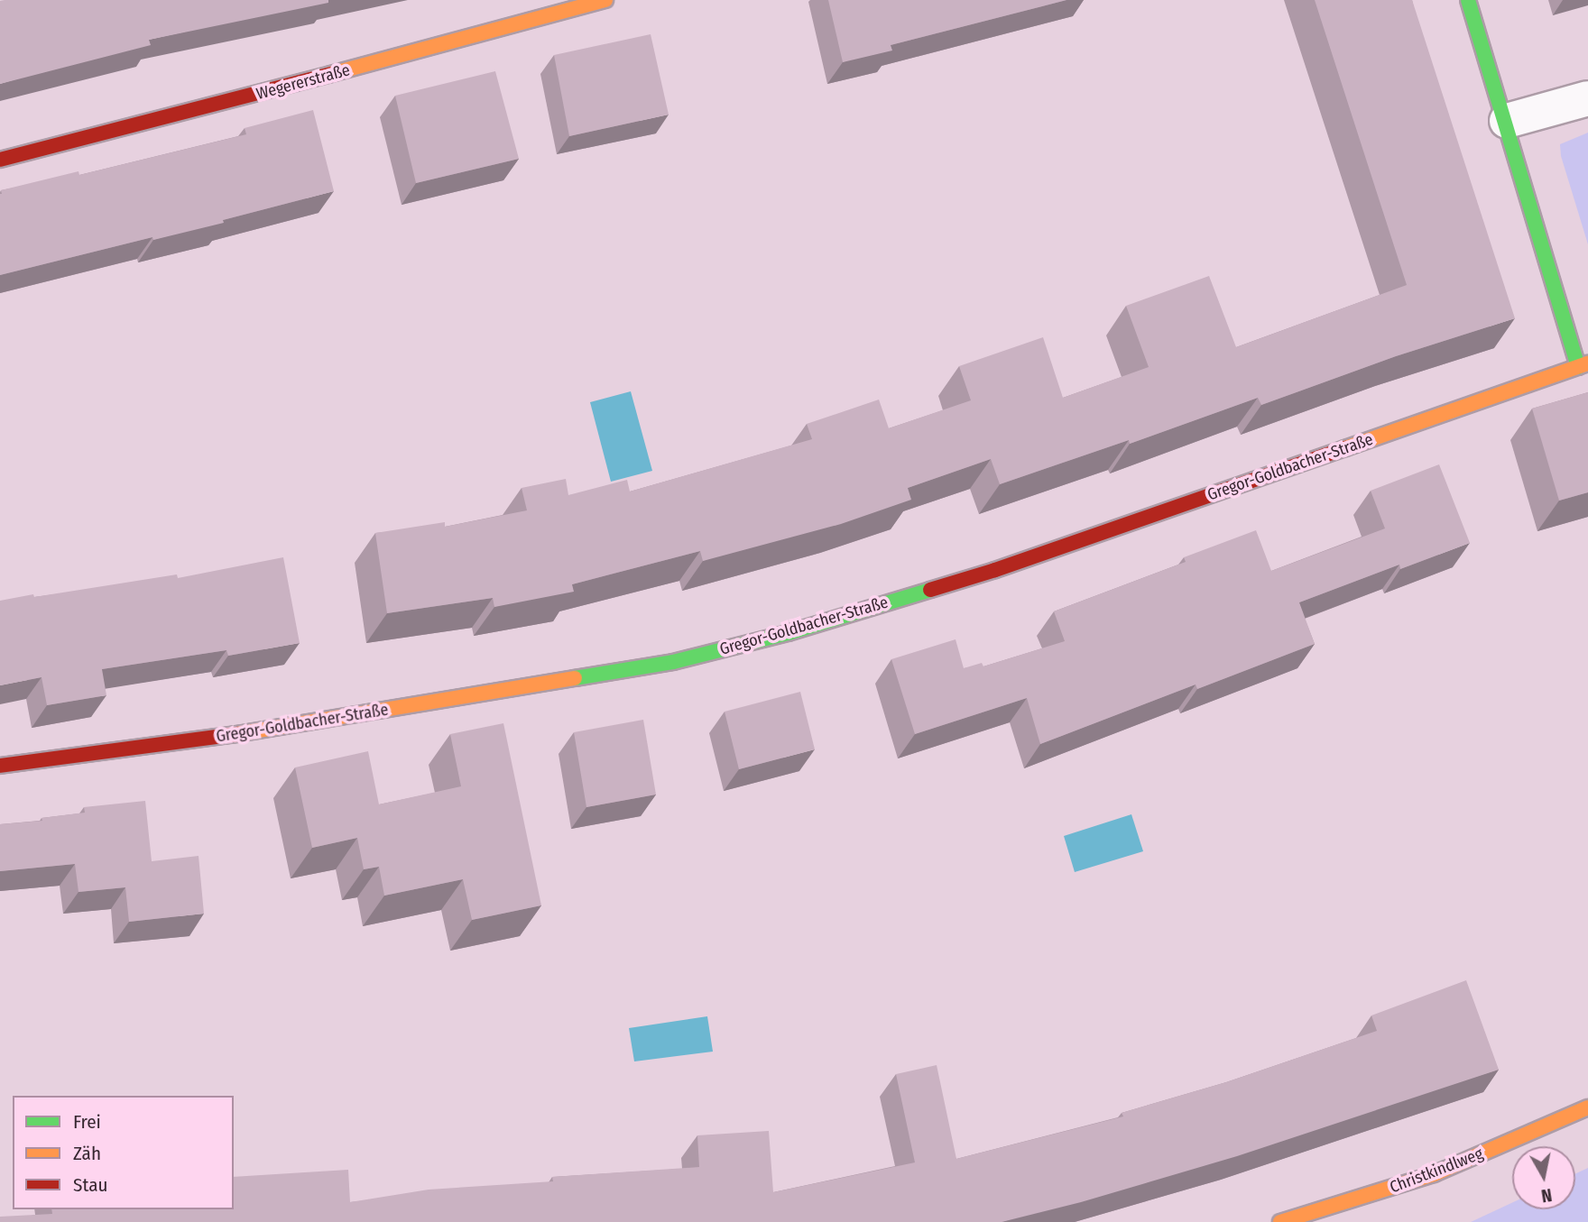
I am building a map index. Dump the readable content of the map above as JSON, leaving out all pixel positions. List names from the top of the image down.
{
  "streets": {
    "street": ["Wegererstraße", "Gregor-Goldbacher-Straße", "Christkindlweg"]
  },
  "legend": ["Frei", "Zäh", "Stau"],
  "north": "bottom"
}
